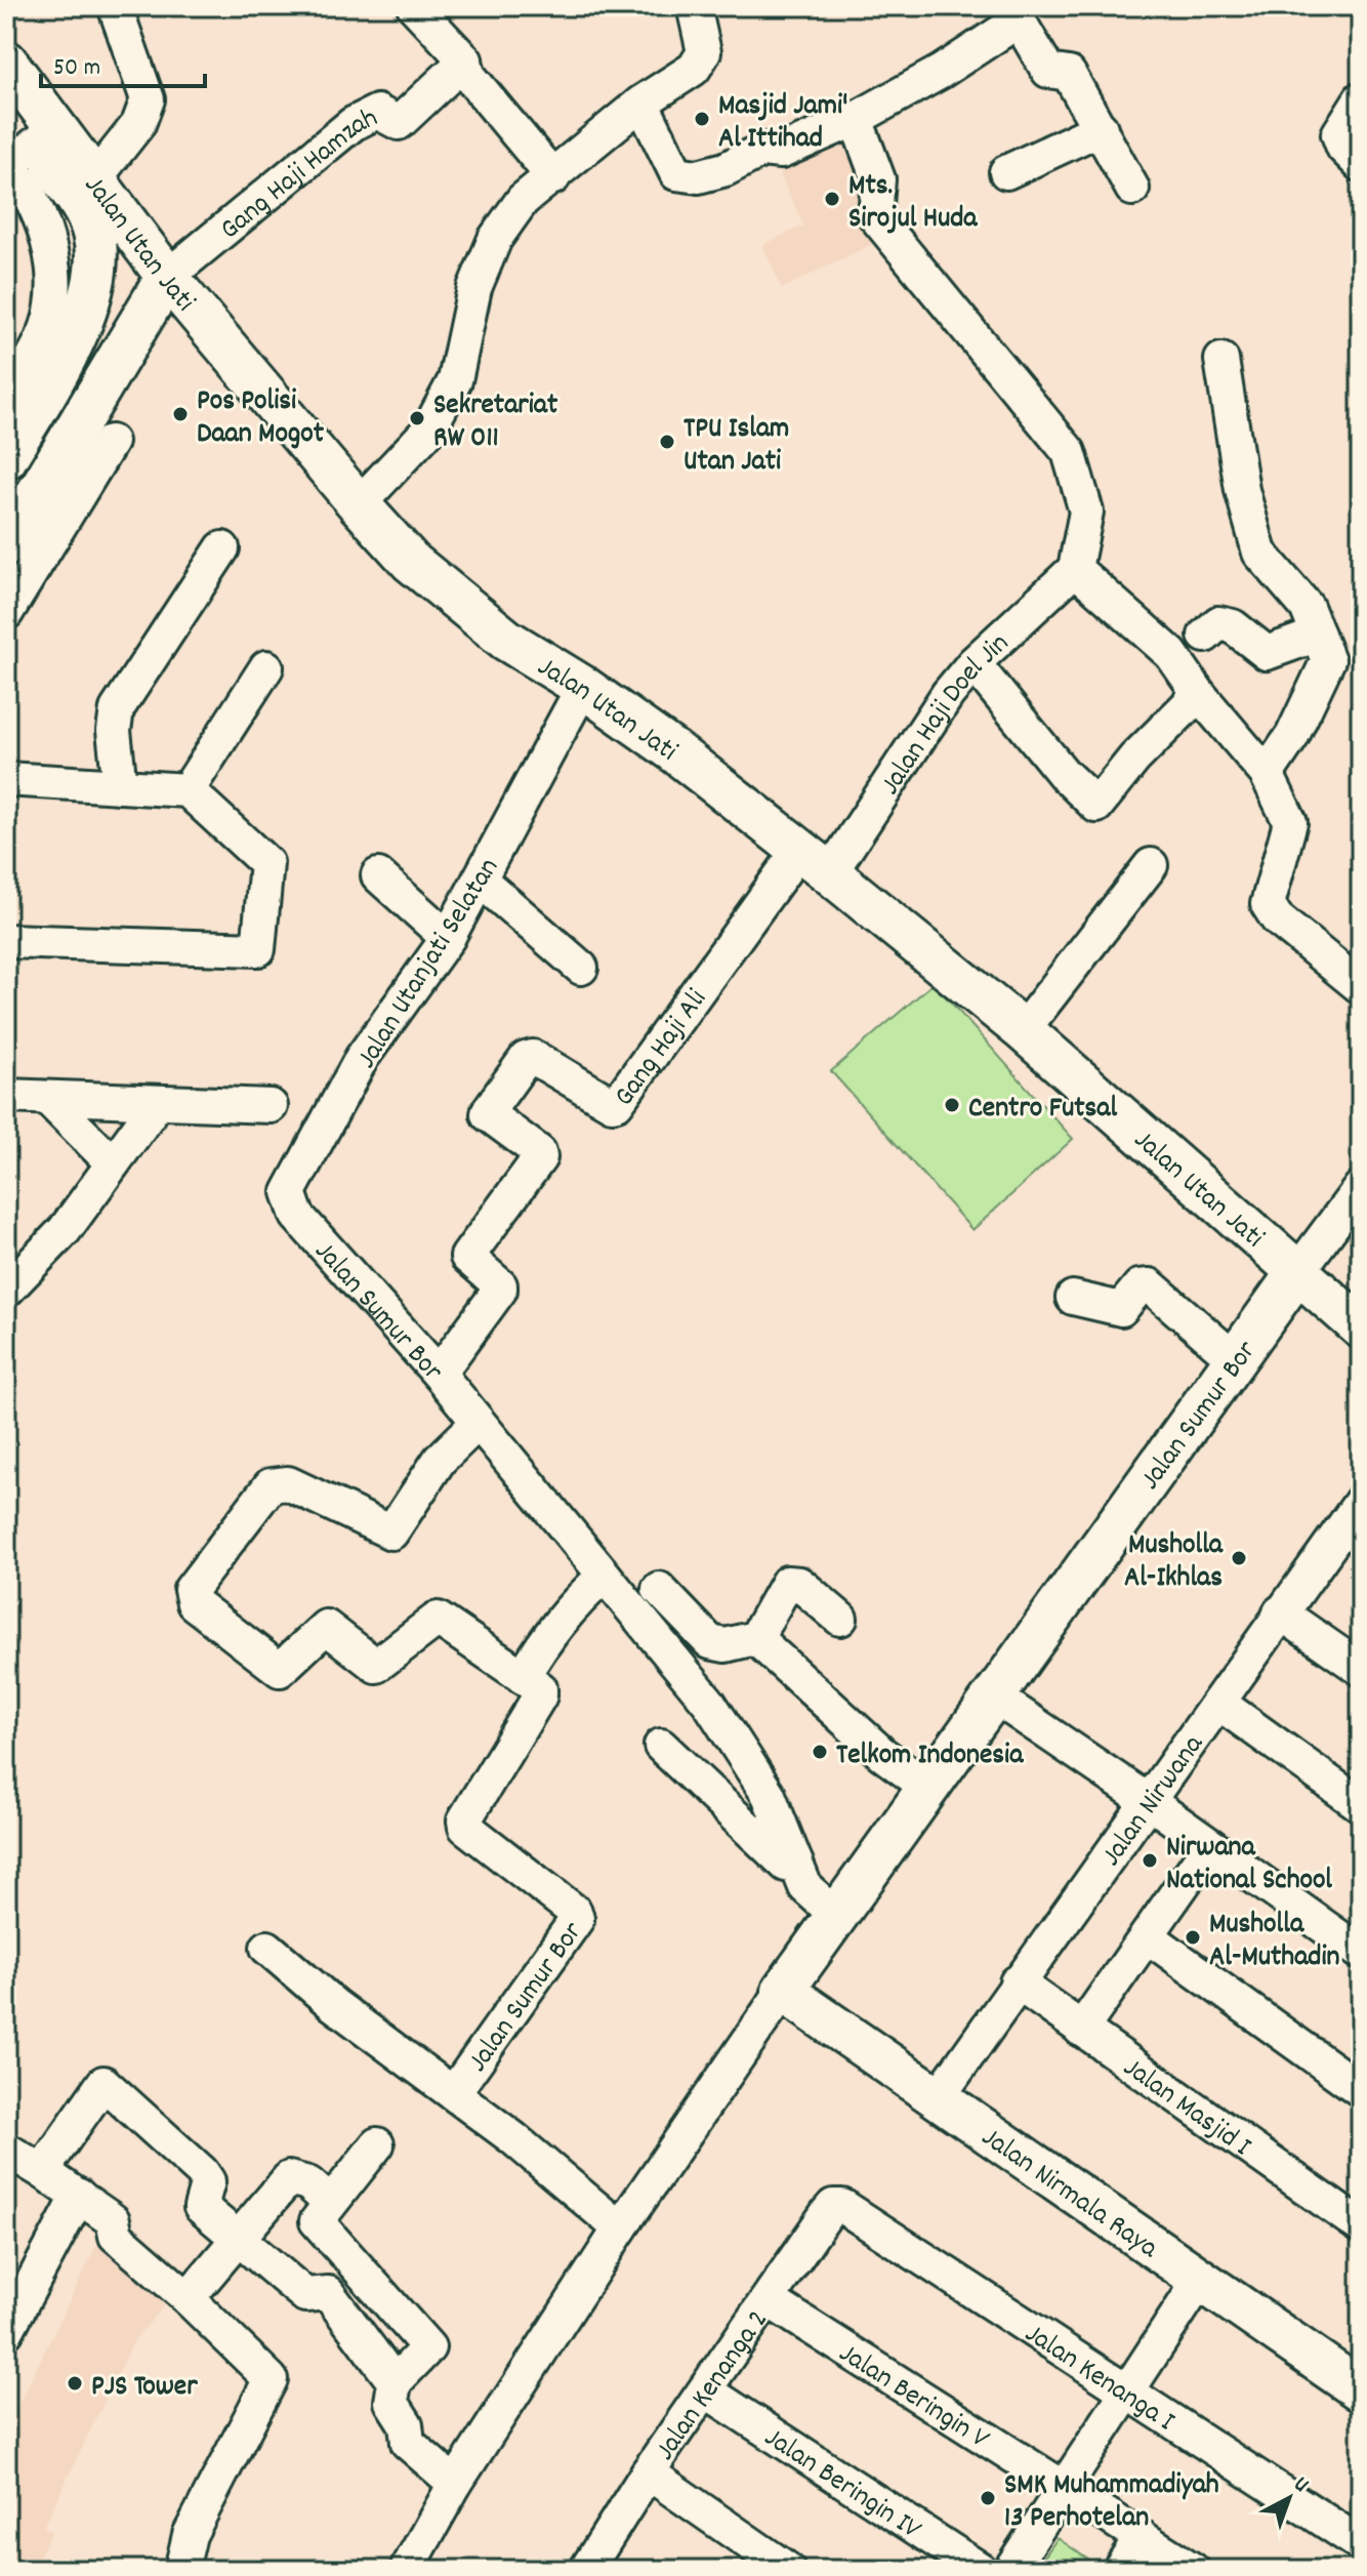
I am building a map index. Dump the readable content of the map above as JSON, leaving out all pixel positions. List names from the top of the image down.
{
  "streets": {
    "main road": ["Jalan Utan Jati", "Jalan Sumur Bor", "Jalan Nirmala Raya"],
    "street": [
      "Gang Haji Hamzah",
      "Jalan Haji Doel Jin",
      "Jalan Utanjati Selatan",
      "Gang Haji Ali",
      "Jalan Nirwana",
      "Jalan Masjid I",
      "Jalan Kenanga I",
      "Jalan Kenanga 2",
      "Jalan Beringin V",
      "Jalan Beringin IV"
    ]
  },
  "crossings": [
    ["Gang Haji Hamzah", "Jalan Utan Jati"],
    ["Jalan Utan Jati", "Jalan Haji Doel Jin"],
    ["Jalan Utan Jati", "Jalan Utanjati Selatan"],
    ["Jalan Utan Jati", "Gang Haji Ali"],
    ["Jalan Utan Jati", "Jalan Sumur Bor"],
    ["Jalan Haji Doel Jin", "Gang Haji Ali"],
    ["Jalan Utanjati Selatan", "Jalan Sumur Bor"],
    ["Gang Haji Ali", "Jalan Sumur Bor"],
    ["Jalan Sumur Bor", "Jalan Nirmala Raya"],
    ["Jalan Nirwana", "Jalan Masjid I"],
    ["Jalan Nirwana", "Jalan Nirmala Raya"],
    ["Jalan Kenanga I", "Jalan Kenanga 2"],
    ["Jalan Kenanga 2", "Jalan Beringin V"],
    ["Jalan Kenanga 2", "Jalan Beringin IV"]
  ],
  "places": [
    "Masjid Jami' Al Ittihad",
    "Mts. Sirojul Huda",
    "Pos Polisi Daan Mogot",
    "Sekretariat RW 011",
    "TPU Islam Utan Jati",
    "Centro Futsal",
    "Musholla Al-Ikhlas",
    "Telkom Indonesia",
    "Nirwana National School",
    "Musholla Al-Muthadin",
    "PJS Tower",
    "SMK Muhammadiyah 13 Perhotelan"
  ],
  "scale_bar": "50 m",
  "north": "top right"
}
